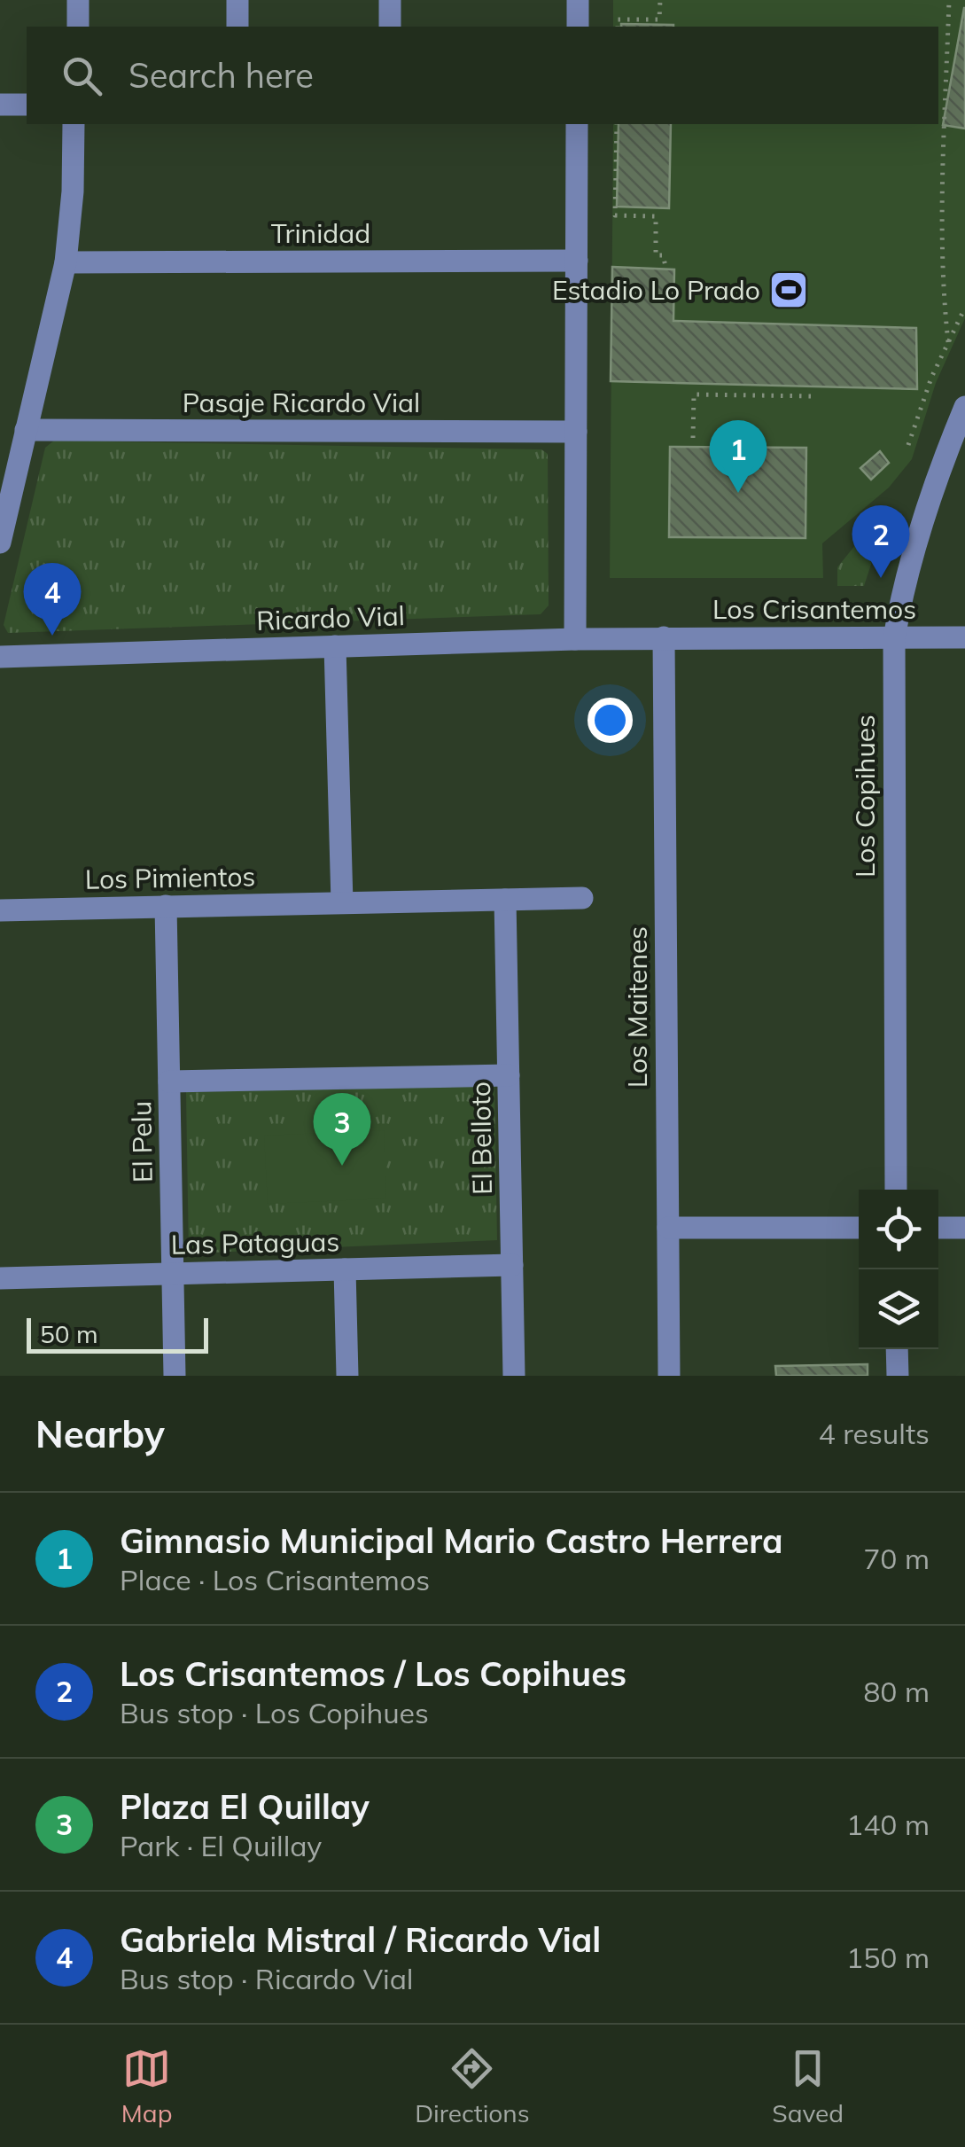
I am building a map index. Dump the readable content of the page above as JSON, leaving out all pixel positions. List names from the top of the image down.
{
  "streets": {
    "street": [
      "Trinidad",
      "Pasaje Ricardo Vial",
      "Los Crisantemos",
      "Ricardo Vial",
      "Los Copihues",
      "Los Pimientos",
      "Los Maitenes",
      "El Belloto",
      "El Pelu",
      "Las Pataguas"
    ]
  },
  "crossings": [
    ["Los Crisantemos", "Ricardo Vial"],
    ["Los Crisantemos", "Los Copihues"],
    ["Los Crisantemos", "Los Maitenes"],
    ["Ricardo Vial", "Los Maitenes"],
    ["Los Pimientos", "El Belloto"],
    ["Los Pimientos", "El Pelu"],
    ["El Belloto", "Las Pataguas"],
    ["El Pelu", "Las Pataguas"]
  ],
  "places": {
    "sports": ["Estadio Lo Prado"]
  },
  "scale_bar": "50 m",
  "page": {
    "search": "Search here",
    "pins": [
      "1",
      "2",
      "4",
      "3"
    ],
    "scale": "50 m",
    "heading": ["Nearby", "4 results"],
    "list": [
      {
        "mark": "1",
        "name": "Gimnasio Municipal Mario Castro Herrera",
        "note": "Place · Los Crisantemos",
        "value": "70 m"
      },
      {
        "mark": "2",
        "name": "Los Crisantemos / Los Copihues",
        "note": "Bus stop · Los Copihues",
        "value": "80 m"
      },
      {
        "mark": "3",
        "name": "Plaza El Quillay",
        "note": "Park · El Quillay",
        "value": "140 m"
      },
      {
        "mark": "4",
        "name": "Gabriela Mistral / Ricardo Vial",
        "note": "Bus stop · Ricardo Vial",
        "value": "150 m"
      }
    ],
    "nav": ["Map", "Directions", "Saved"]
  }
}
